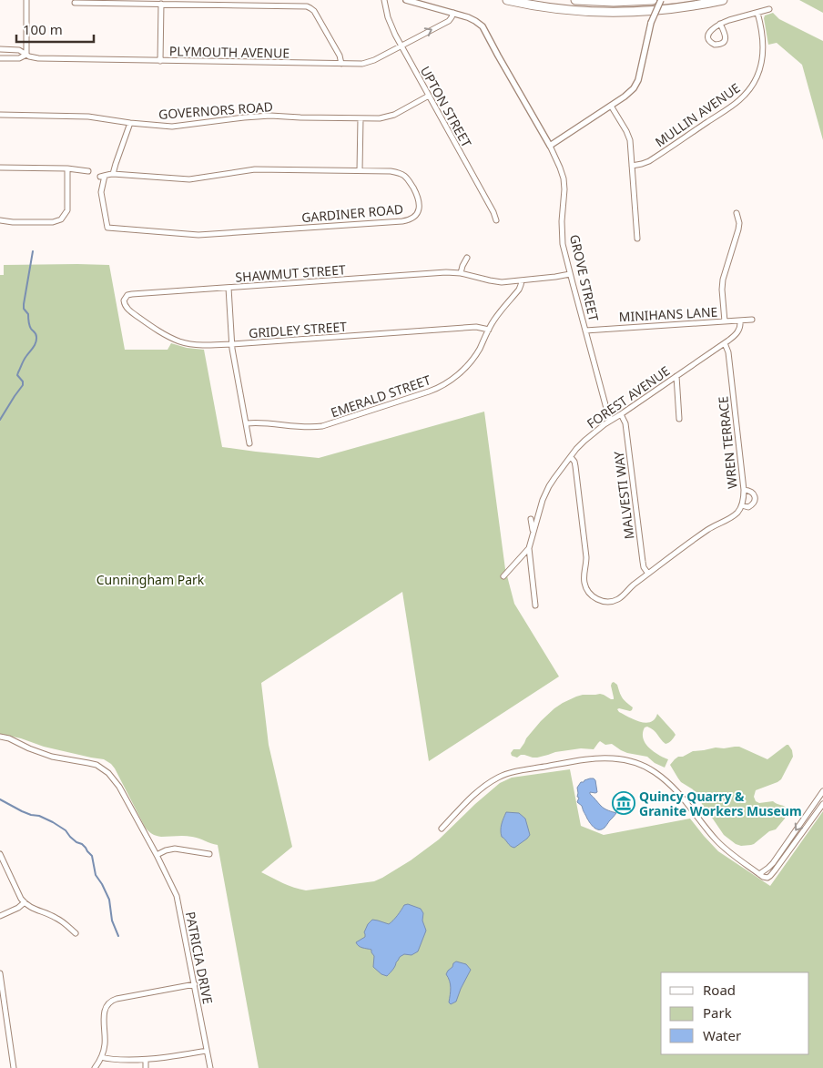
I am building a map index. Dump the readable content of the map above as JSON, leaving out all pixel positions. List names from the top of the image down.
{
  "streets": {
    "street": [
      "PLYMOUTH AVENUE",
      "UPTON STREET",
      "GOVERNORS ROAD",
      "MULLIN AVENUE",
      "GARDINER ROAD",
      "SHAWMUT STREET",
      "GROVE STREET",
      "MINIHANS LANE",
      "GRIDLEY STREET",
      "EMERALD STREET",
      "FOREST AVENUE",
      "WREN TERRACE",
      "MALVESTI WAY",
      "PATRICIA DRIVE"
    ]
  },
  "crossings": [
    ["PLYMOUTH AVENUE", "UPTON STREET"],
    ["PLYMOUTH AVENUE", "GROVE STREET"],
    ["UPTON STREET", "GOVERNORS ROAD"],
    ["SHAWMUT STREET", "GROVE STREET"],
    ["SHAWMUT STREET", "GRIDLEY STREET"],
    ["SHAWMUT STREET", "EMERALD STREET"],
    ["GROVE STREET", "MINIHANS LANE"],
    ["GROVE STREET", "FOREST AVENUE"],
    ["MINIHANS LANE", "FOREST AVENUE"],
    ["GRIDLEY STREET", "EMERALD STREET"],
    ["FOREST AVENUE", "WREN TERRACE"],
    ["FOREST AVENUE", "MALVESTI WAY"],
    ["WREN TERRACE", "MALVESTI WAY"]
  ],
  "parks": ["Cunningham Park"],
  "places": {
    "museum": ["Quincy Quarry & Granite Workers Museum"]
  },
  "legend": ["Road", "Park", "Water"],
  "scale_bar": "100 m"
}
